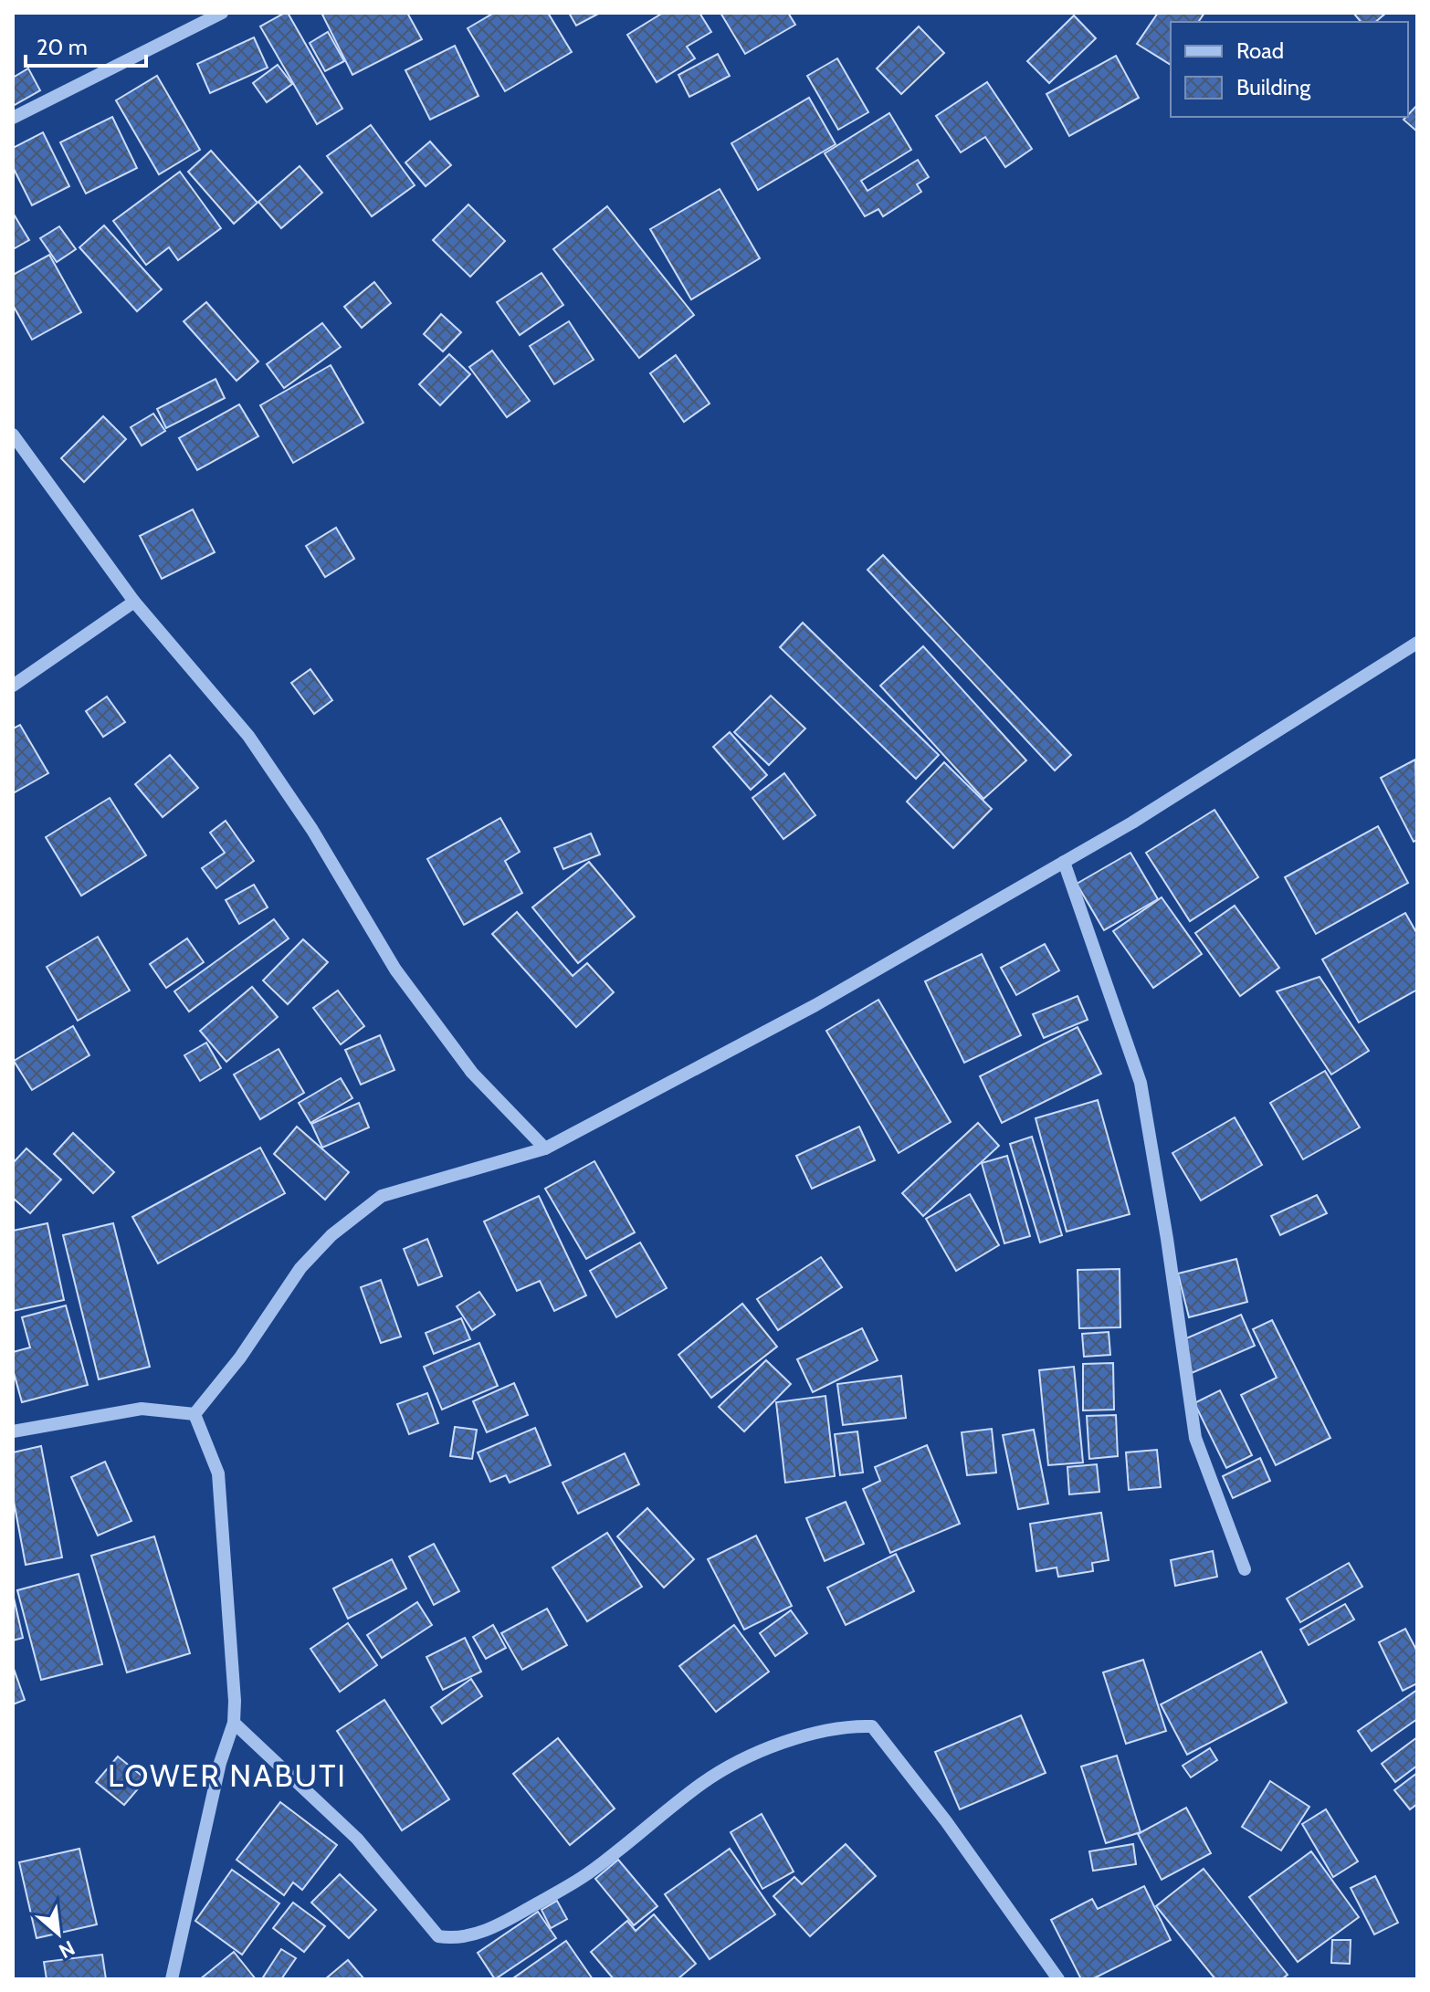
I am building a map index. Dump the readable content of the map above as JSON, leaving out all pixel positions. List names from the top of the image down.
{
  "districts": ["LOWER NABUTI"],
  "legend": ["Road", "Building"],
  "scale_bar": "20 m",
  "north": "bottom right"
}
